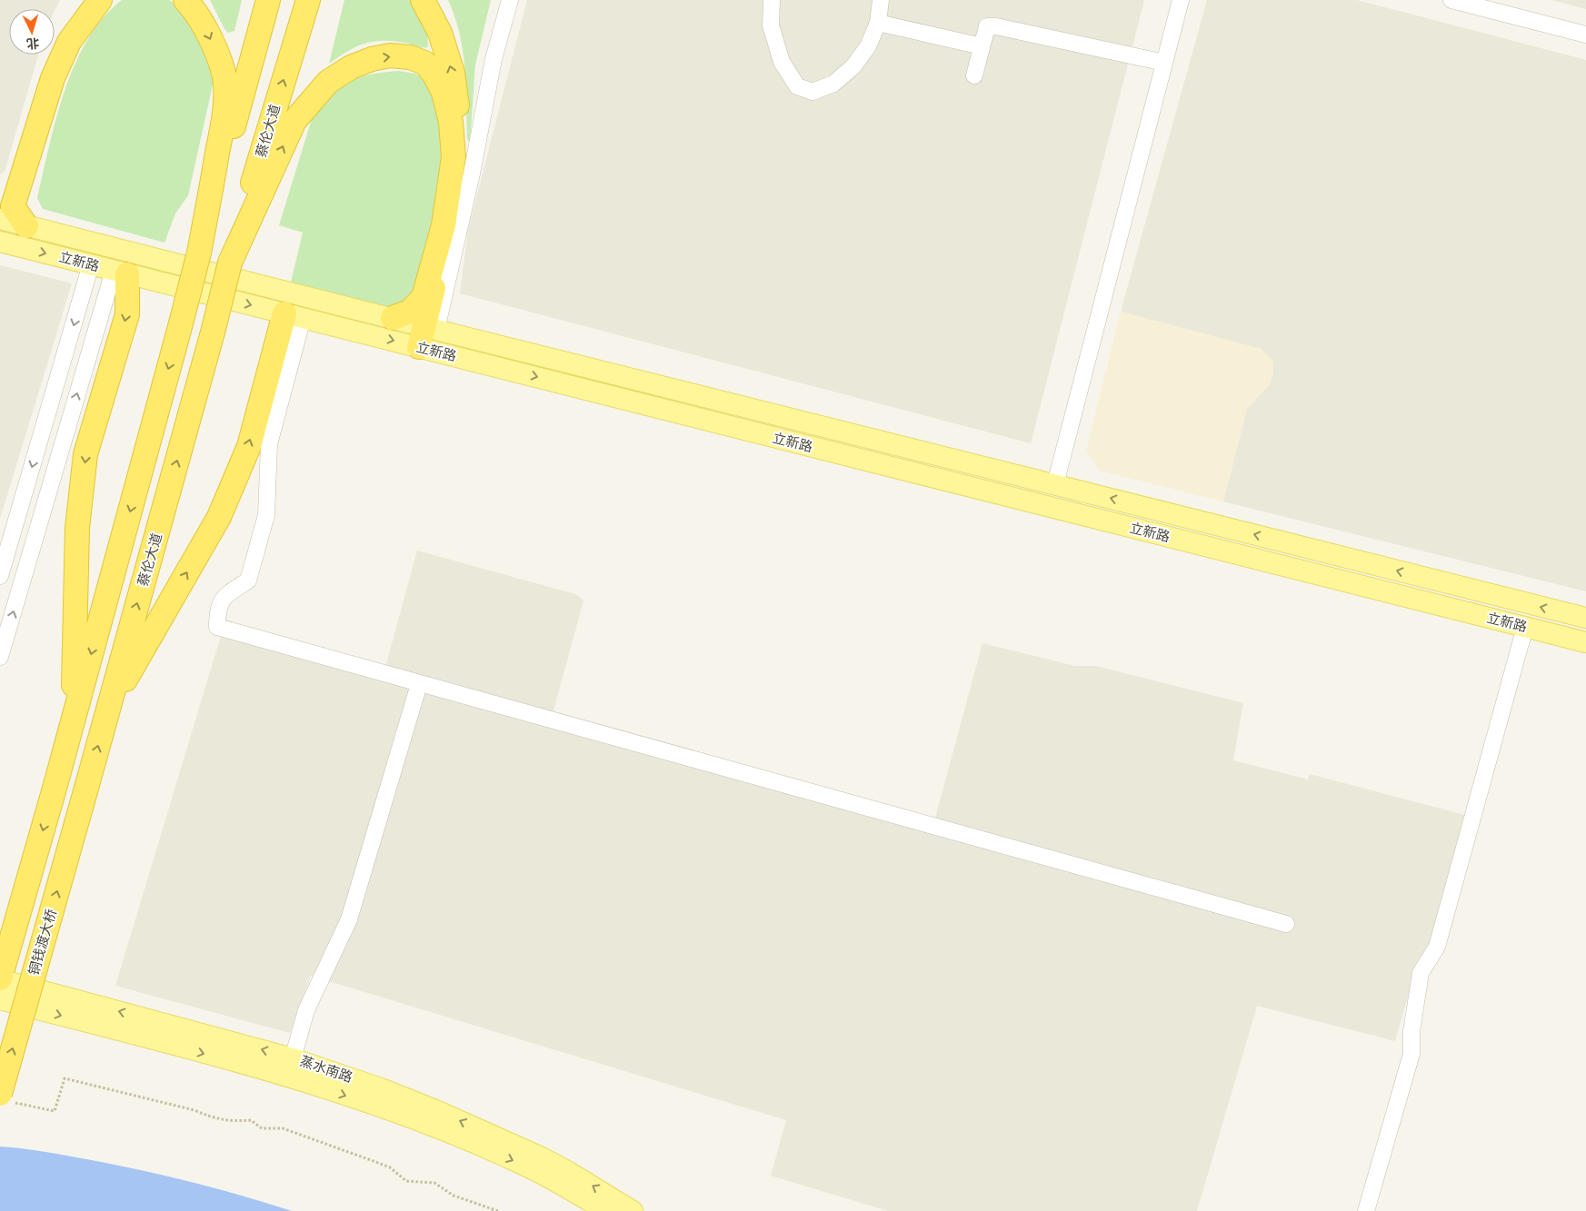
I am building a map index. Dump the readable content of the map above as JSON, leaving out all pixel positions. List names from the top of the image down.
{
  "streets": {
    "highway": ["蔡伦大道", "铜钱渡大桥"],
    "main road": ["立新路", "蒸水南路"]
  },
  "crossings": [
    ["蔡伦大道", "铜钱渡大桥"]
  ],
  "north": "bottom"
}
